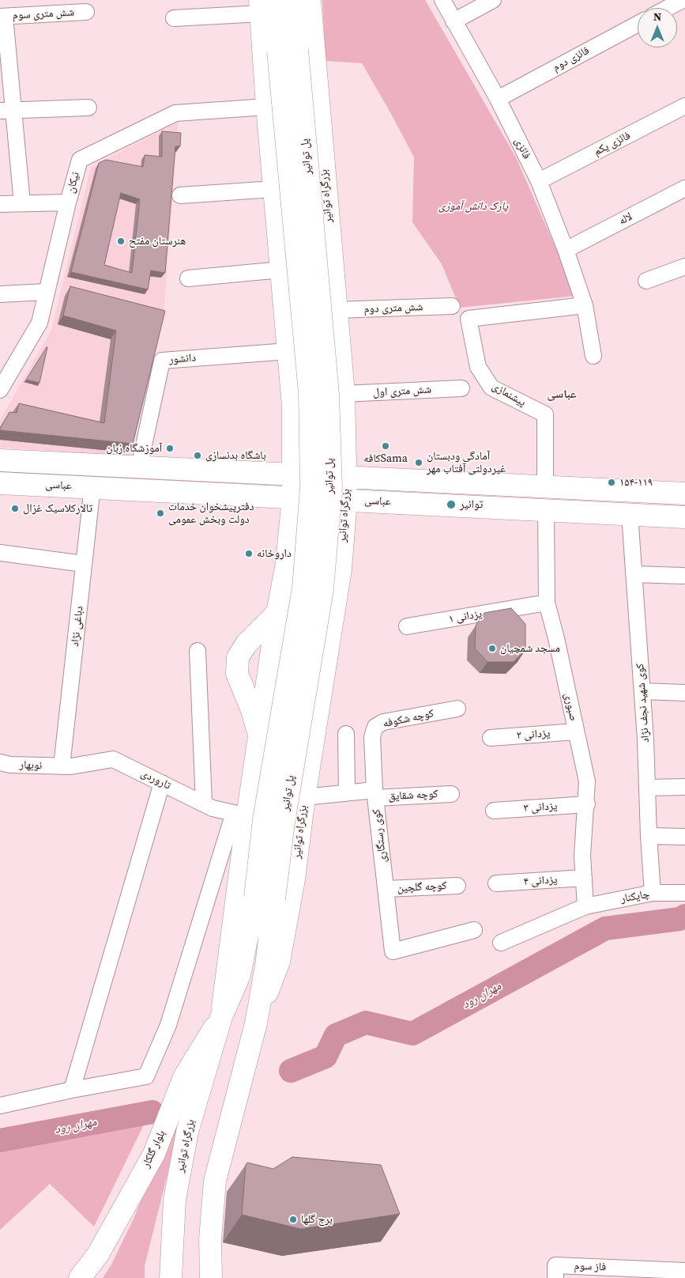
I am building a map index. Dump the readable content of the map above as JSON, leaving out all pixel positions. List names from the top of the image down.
{
  "streets": {
    "main road": [
      "پل توانیر",
      "بزرگراه توانیر",
      "عباسى",
      "بلوار گلکار"
    ],
    "street": [
      "شش متری سوم",
      "فائزی دوم",
      "فائزی یکم",
      "فائزی",
      "نیکان",
      "لاله",
      "شش متری دوم",
      "دانشور",
      "شش متری اول",
      "پیشنمازی",
      "یزدانی ۱",
      "دباغی نژاد",
      "کوی شهید نجف نژاد",
      "صبوری",
      "کوچه شکوفه",
      "یزدانی ۲",
      "نوبهار",
      "تاروردی",
      "کوچه شقایق",
      "یزدانی ۳",
      "کوی رستگاری",
      "یزدانی ۴",
      "کوچه گلچین",
      "چایکنار",
      "فاز سوم"
    ]
  },
  "crossings": [
    ["فائزی دوم", "فائزی"],
    ["فائزی یکم", "فائزی"],
    ["فائزی", "لاله"],
    ["فائزی", "پیشنمازی"],
    ["پل توانیر", "بزرگراه توانیر"],
    ["نیکان", "بزرگراه توانیر"],
    ["بزرگراه توانیر", "شش متری دوم"],
    ["بزرگراه توانیر", "دانشور"],
    ["بزرگراه توانیر", "شش متری اول"],
    ["بزرگراه توانیر", "عباسى"],
    ["بزرگراه توانیر", "تاروردی"],
    ["بزرگراه توانیر", "بلوار گلکار"],
    ["دانشور", "عباسى"],
    ["پیشنمازی", "عباسى"],
    ["عباسى", "دباغی نژاد"],
    ["عباسى", "کوی شهید نجف نژاد"],
    ["عباسى", "صبوری"],
    ["یزدانی ۱", "صبوری"],
    ["دباغی نژاد", "نوبهار"],
    ["دباغی نژاد", "تاروردی"],
    ["کوی شهید نجف نژاد", "چایکنار"],
    ["صبوری", "یزدانی ۲"],
    ["صبوری", "یزدانی ۳"],
    ["صبوری", "یزدانی ۴"],
    ["صبوری", "چایکنار"],
    ["کوچه شکوفه", "کوچه شقایق"],
    ["کوچه شکوفه", "کوی رستگاری"],
    ["نوبهار", "تاروردی"],
    ["کوچه شقایق", "کوی رستگاری"],
    ["کوی رستگاری", "کوچه گلچین"]
  ],
  "districts": ["عباسی"],
  "water": ["مهران رود"],
  "parks": ["پارک دانش آموزی"],
  "places": [
    "هنرستان مفتح",
    "کافهSama",
    "آموزشگاه زبان",
    "باشگاه بدنسازی",
    "آمادگی ودبستان غیردولتی آفتاب مهر",
    "۱۵۴-۱۱۹",
    "توانیر",
    "تالارکلاسیک غزال",
    "دفترپیشخوان خدمات دولت وبخش عمومی",
    "داروخانه",
    "مسجد شمچیان",
    "برج گلها"
  ],
  "north": "top"
}
